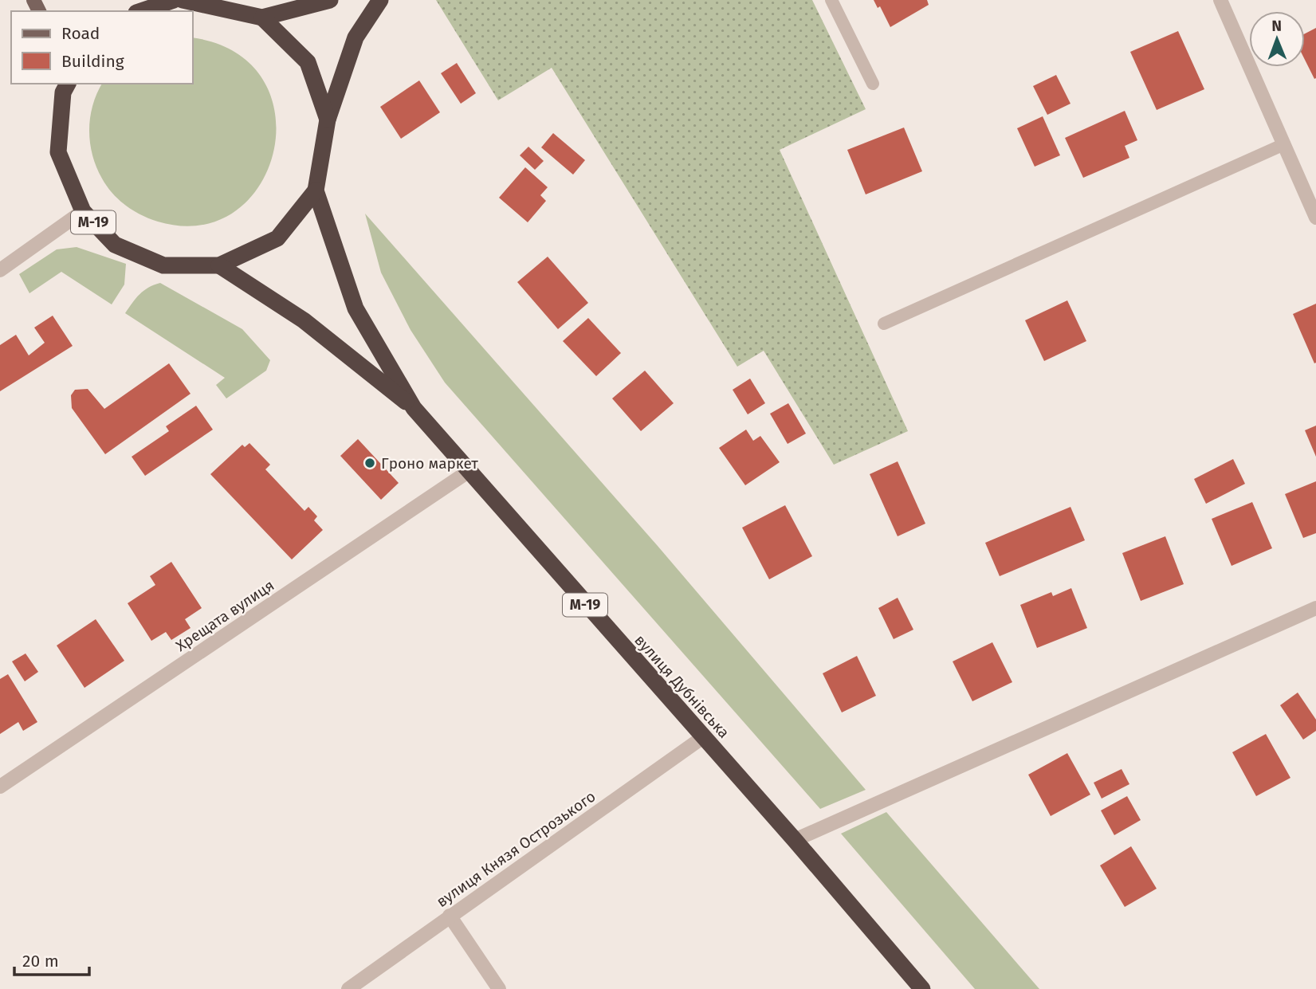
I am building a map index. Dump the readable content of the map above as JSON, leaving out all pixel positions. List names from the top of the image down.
{
  "streets": {
    "highway": ["М-19", "вулиця Дубнівська"],
    "street": ["Хрещата вулиця", "вулиця Князя Острозького"]
  },
  "crossings": [
    ["М-19", "вулиця Дубнівська"],
    ["Хрещата вулиця", "вулиця Дубнівська"],
    ["вулиця Дубнівська", "вулиця Князя Острозького"]
  ],
  "places": ["Гроно маркет"],
  "legend": ["Road", "Building"],
  "scale_bar": "20 m",
  "north": "top"
}
